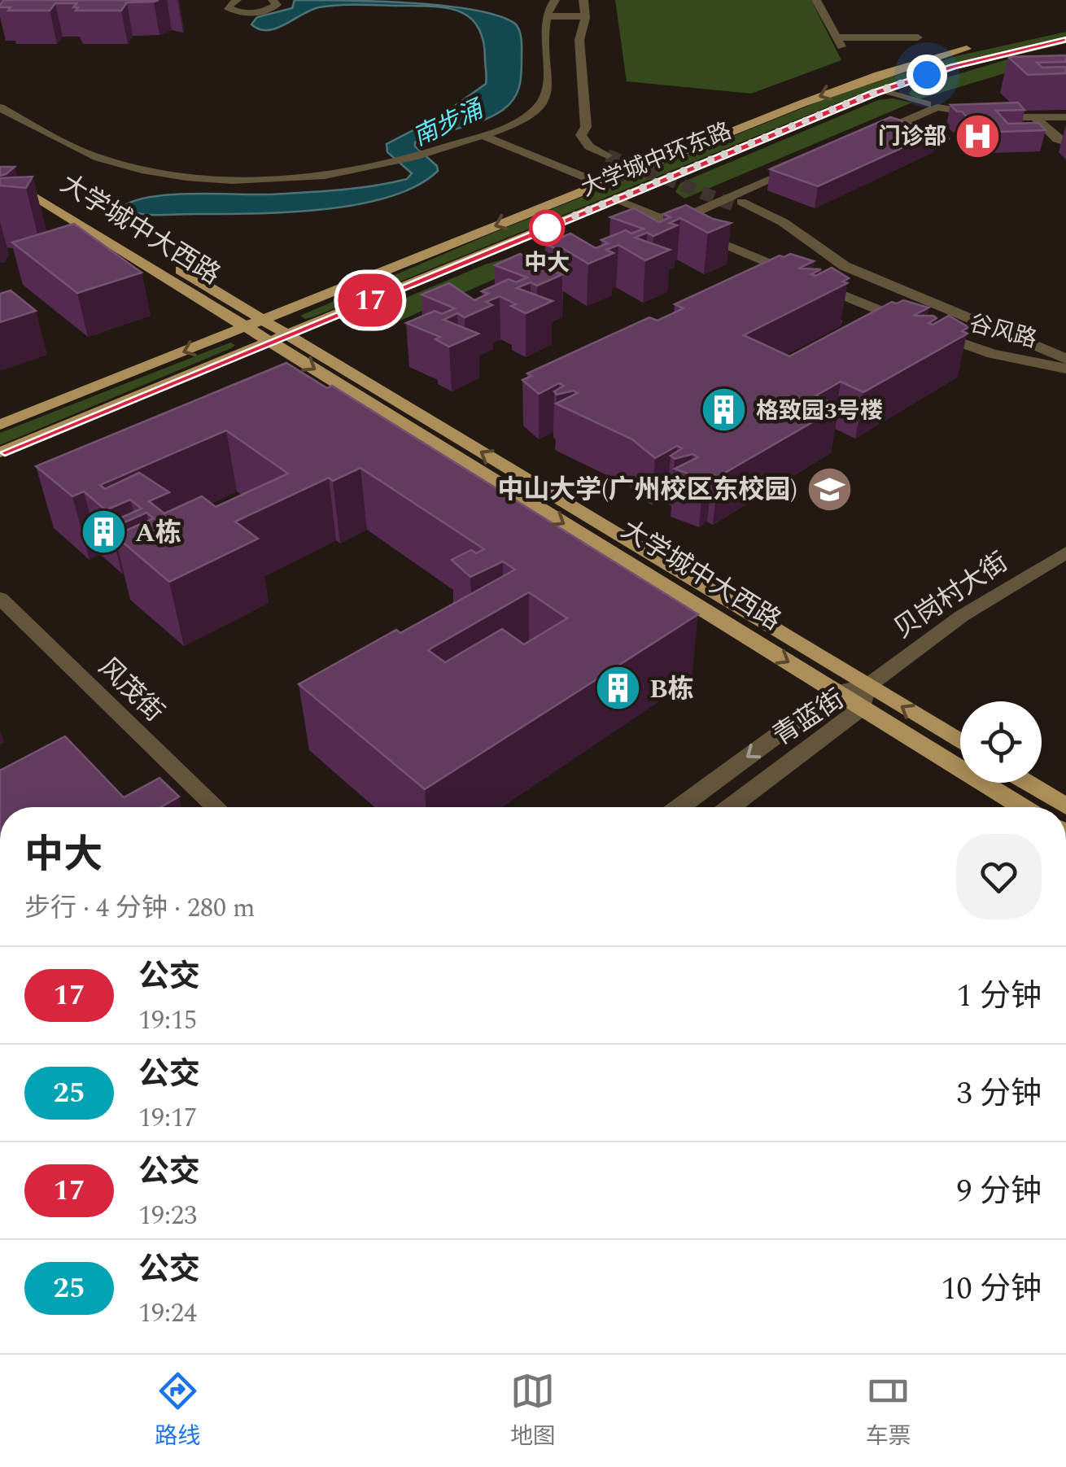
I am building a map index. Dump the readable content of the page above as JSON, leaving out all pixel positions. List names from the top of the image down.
{
  "streets": {
    "main road": ["大学城中环东路", "大学城中大西路"],
    "street": [
      "谷风路",
      "贝岗村大街",
      "风茂街",
      "青蓝街"
    ]
  },
  "crossings": [
    ["大学城中环东路", "大学城中大西路"],
    ["大学城中环东路", "谷风路"],
    ["大学城中大西路", "贝岗村大街"],
    ["大学城中大西路", "青蓝街"],
    ["贝岗村大街", "青蓝街"]
  ],
  "water": ["南步涌"],
  "places": {
    "hospital": ["门诊部"],
    "other": ["中大"],
    "building": ["格致园3号楼", "A栋", "B栋"],
    "school or university": ["中山大学(广州校区东校园)"]
  },
  "lines": ["bus line 17"],
  "page": {
    "on_map": "17",
    "heading": ["中大", "步行 · 4 分钟 · 280 m"],
    "list": [
      {
        "mark": "17",
        "name": "公交",
        "note": "19:15",
        "value": "1 分钟"
      },
      {
        "mark": "25",
        "name": "公交",
        "note": "19:17",
        "value": "3 分钟"
      },
      {
        "mark": "17",
        "name": "公交",
        "note": "19:23",
        "value": "9 分钟"
      },
      {
        "mark": "25",
        "name": "公交",
        "note": "19:24",
        "value": "10 分钟"
      }
    ],
    "tabs": ["路线", "地图", "车票"]
  }
}
